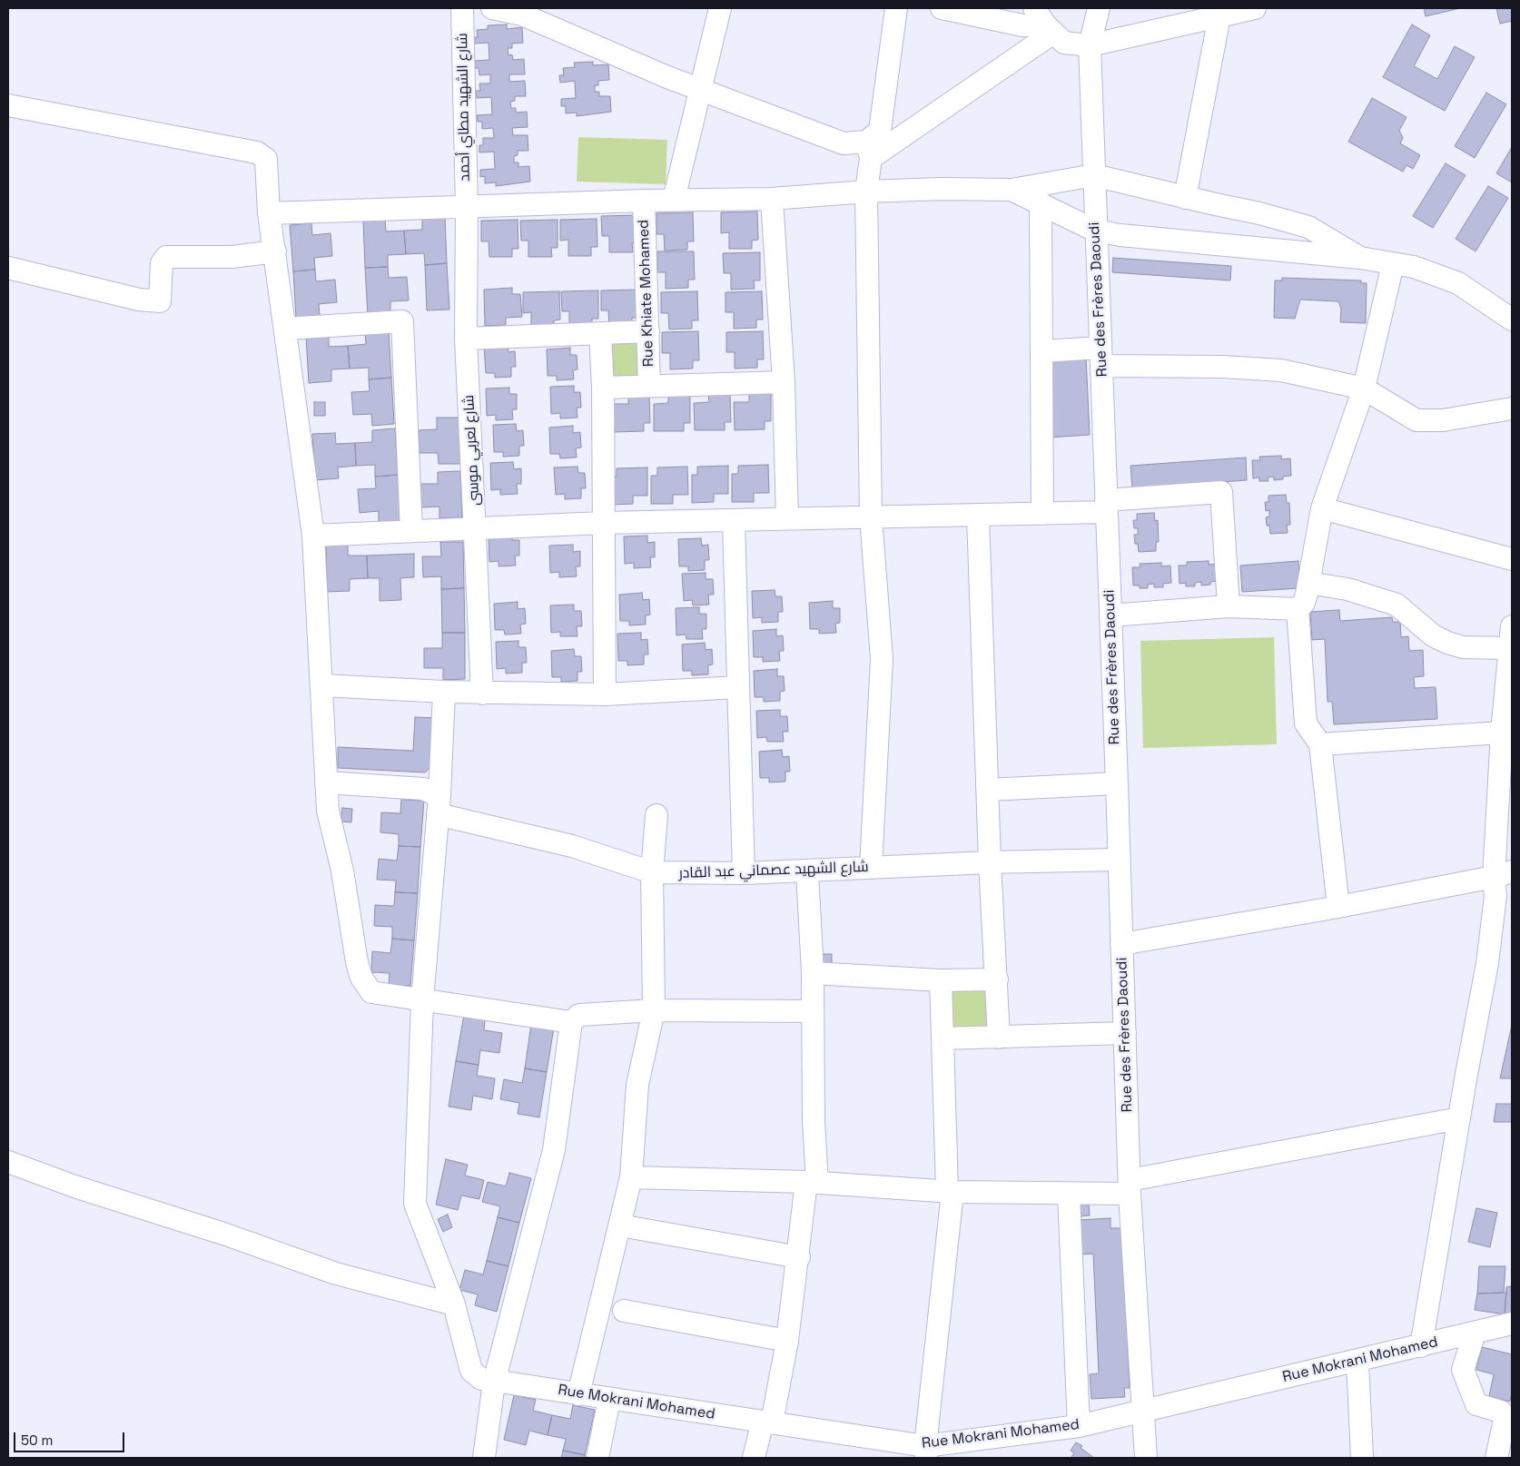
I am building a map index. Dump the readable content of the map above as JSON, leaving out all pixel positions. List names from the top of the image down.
{
  "streets": {
    "street": [
      "شارع الشهيد مطاي أحمد",
      "Rue Khiate Mohamed",
      "Rue des Frères Daoudi",
      "شارع لعربي موسى",
      "شارع الشهيد عصماني عبد القادر",
      "Rue Mokrani Mohamed"
    ]
  },
  "crossings": [
    ["شارع الشهيد مطاي أحمد", "شارع لعربي موسى"],
    ["Rue des Frères Daoudi", "شارع الشهيد عصماني عبد القادر"],
    ["Rue des Frères Daoudi", "Rue Mokrani Mohamed"],
    ["شارع الشهيد عصماني عبد القادر", "Rue Mokrani Mohamed"]
  ],
  "scale_bar": "50 m"
}
